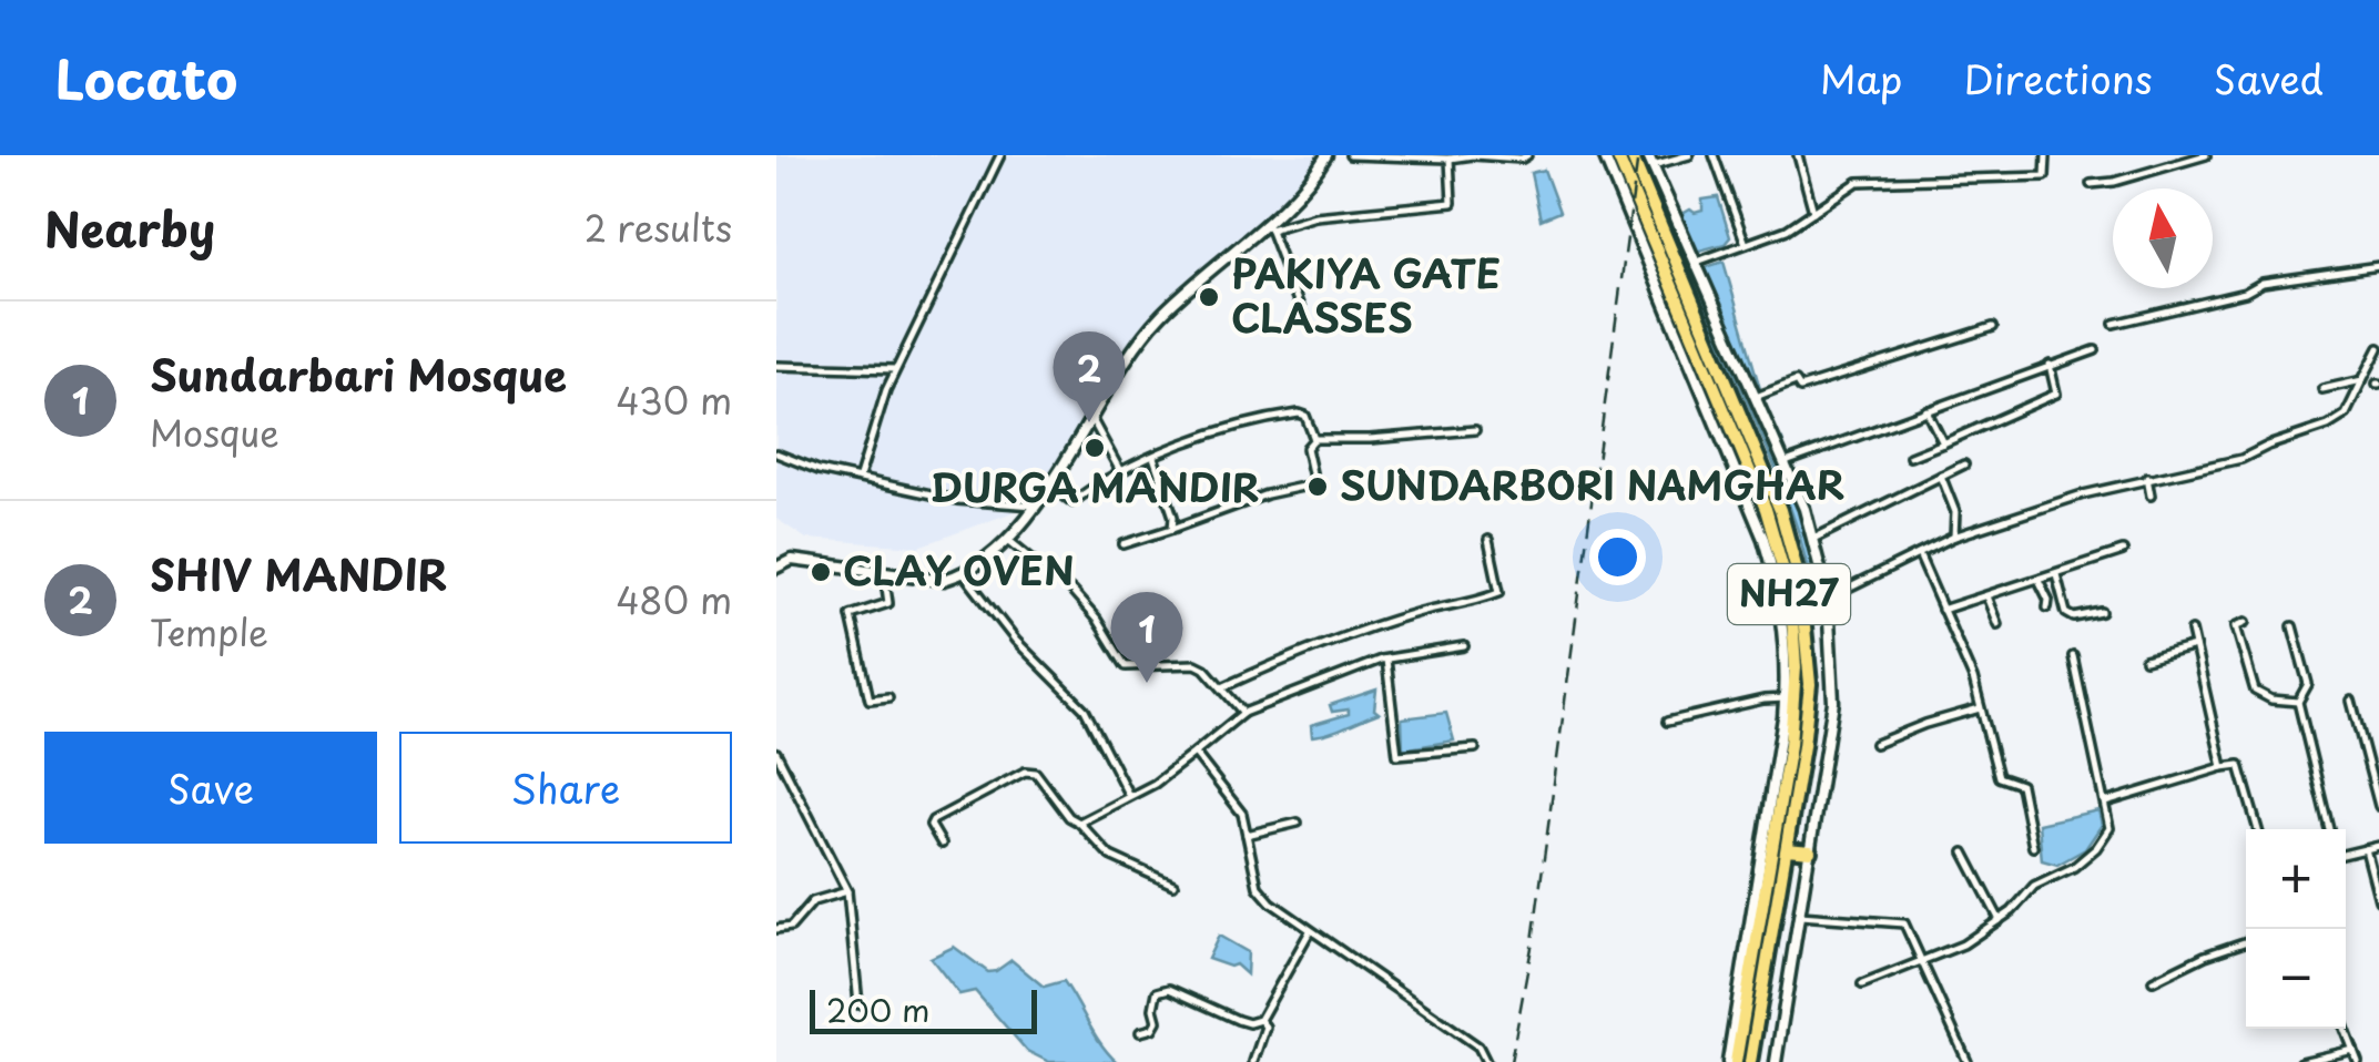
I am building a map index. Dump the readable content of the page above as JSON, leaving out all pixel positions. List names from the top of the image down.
{
  "streets": {
    "highway": ["NH27"]
  },
  "places": [
    "PAKIYA GATE CLASSES",
    "DURGA MANDIR",
    "SUNDARBORI NAMGHAR",
    "CLAY OVEN"
  ],
  "scale_bar": "200 m",
  "north": "top",
  "page": {
    "header": "Locato",
    "nav": ["Map", "Directions", "Saved"],
    "heading": ["Nearby", "2 results"],
    "list": [
      {
        "mark": "1",
        "name": "Sundarbari Mosque",
        "note": "Mosque",
        "value": "430 m"
      },
      {
        "mark": "2",
        "name": "SHIV MANDIR",
        "note": "Temple",
        "value": "480 m"
      }
    ],
    "pins": ["2", "1"],
    "buttons": ["Save", "Share"],
    "map_buttons": ["+", "−"],
    "scale": "200 m"
  }
}
